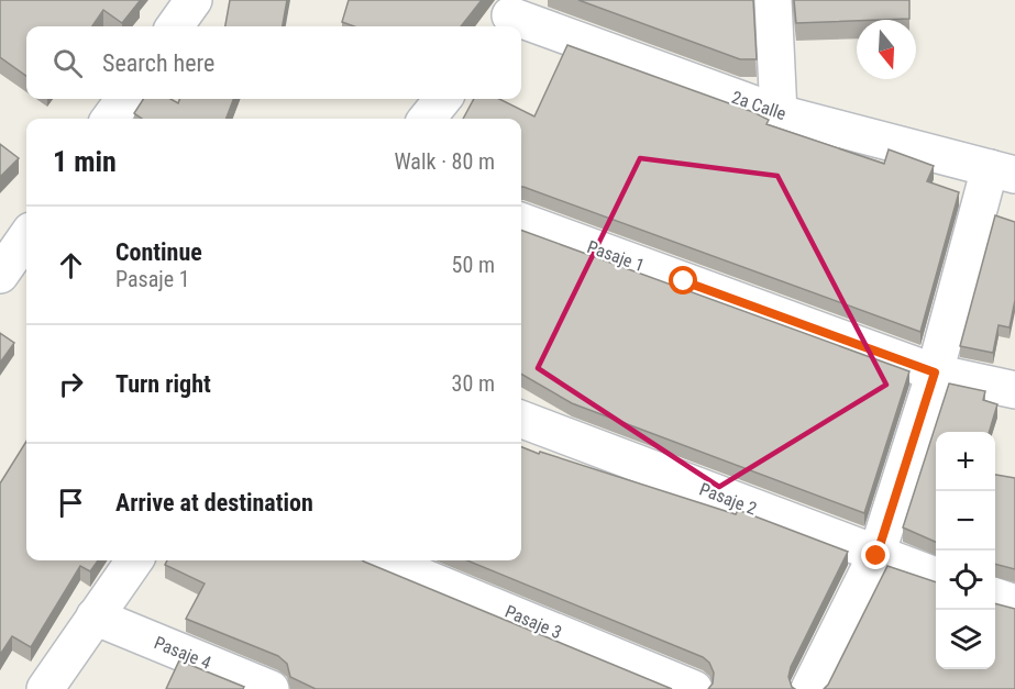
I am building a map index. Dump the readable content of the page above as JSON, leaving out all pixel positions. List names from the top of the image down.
{
  "streets": {
    "street": [
      "2a Calle",
      "Pasaje 1",
      "Pasaje 2",
      "Pasaje 3",
      "Pasaje 4"
    ]
  },
  "north": "bottom",
  "page": {
    "search": "Search here",
    "heading": ["1 min", "Walk · 80 m"],
    "list": [
      ["Continue", "Pasaje 1", "50 m"],
      ["Turn right", "30 m"],
      "Arrive at destination"
    ],
    "map_buttons": ["+", "−"]
  }
}
